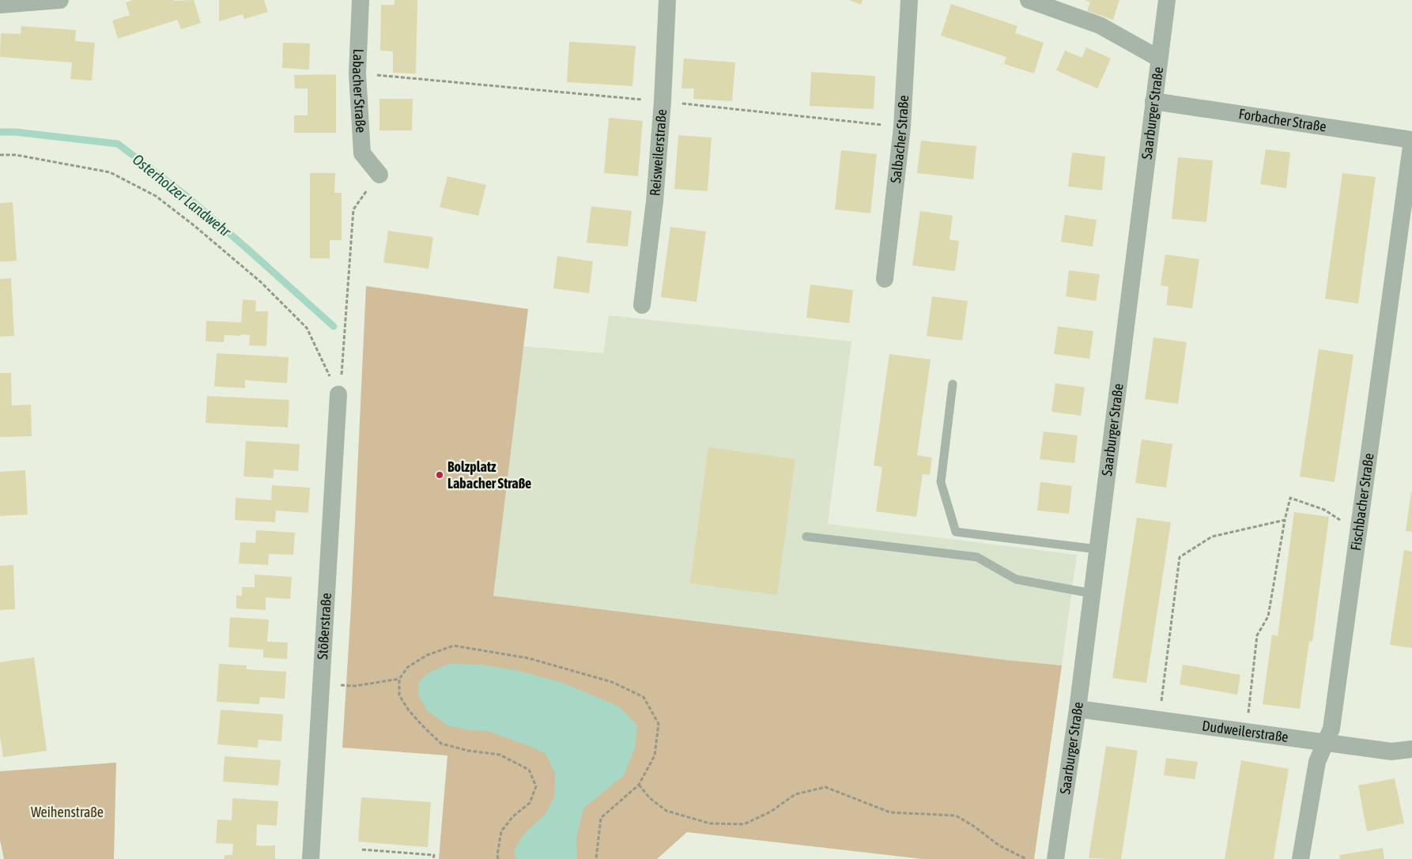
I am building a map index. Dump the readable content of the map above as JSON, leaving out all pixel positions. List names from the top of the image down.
{
  "streets": {
    "street": [
      "Labacher Straße",
      "Saarburger Straße",
      "Forbacher Straße",
      "Salbacher Straße",
      "Reisweilerstraße",
      "Fischbacher Straße",
      "Stößerstraße",
      "Dudweilerstraße"
    ]
  },
  "crossings": [
    ["Saarburger Straße", "Forbacher Straße"],
    ["Saarburger Straße", "Dudweilerstraße"],
    ["Forbacher Straße", "Fischbacher Straße"],
    ["Fischbacher Straße", "Dudweilerstraße"]
  ],
  "water": ["Osterholzer Landwehr"],
  "parks": ["Weihenstraße"],
  "places": ["Bolzplatz Labacher Straße"]
}
